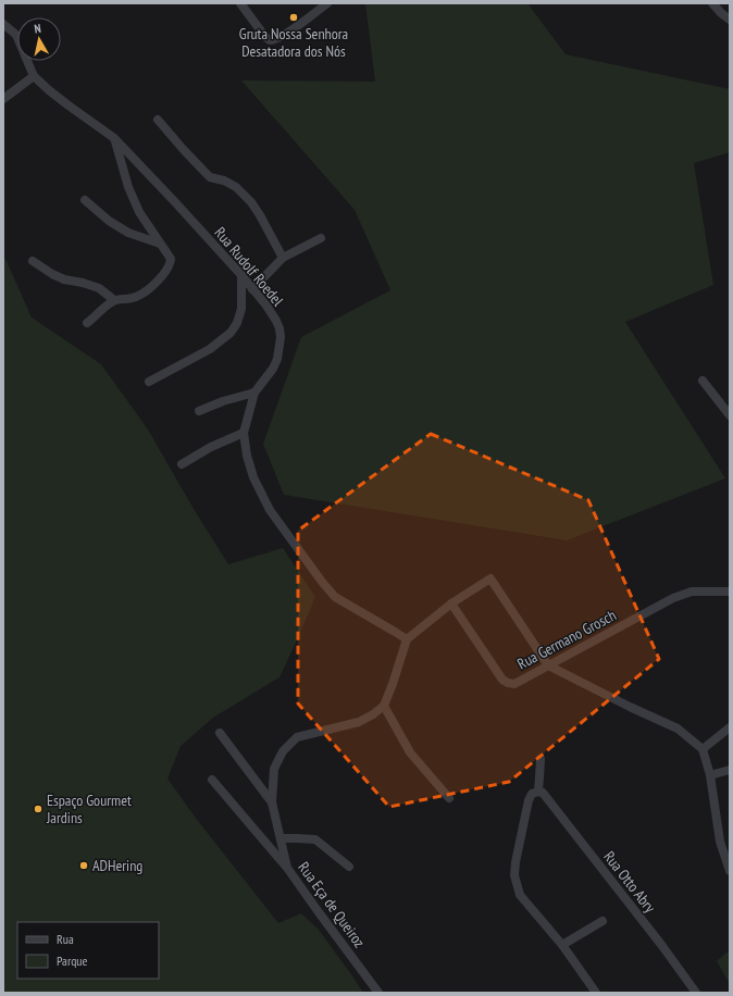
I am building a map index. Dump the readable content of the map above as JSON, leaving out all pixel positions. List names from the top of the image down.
{
  "streets": {
    "street": [
      "Rua Rudolf Roedel",
      "Rua Germano Grosch",
      "Rua Otto Abry",
      "Rua Eça de Queiroz"
    ]
  },
  "places": ["Gruta Nossa Senhora Desatadora dos Nós", "Espaço Gourmet Jardins", "ADHering"],
  "legend": ["Rua", "Parque"],
  "north": "top"
}
